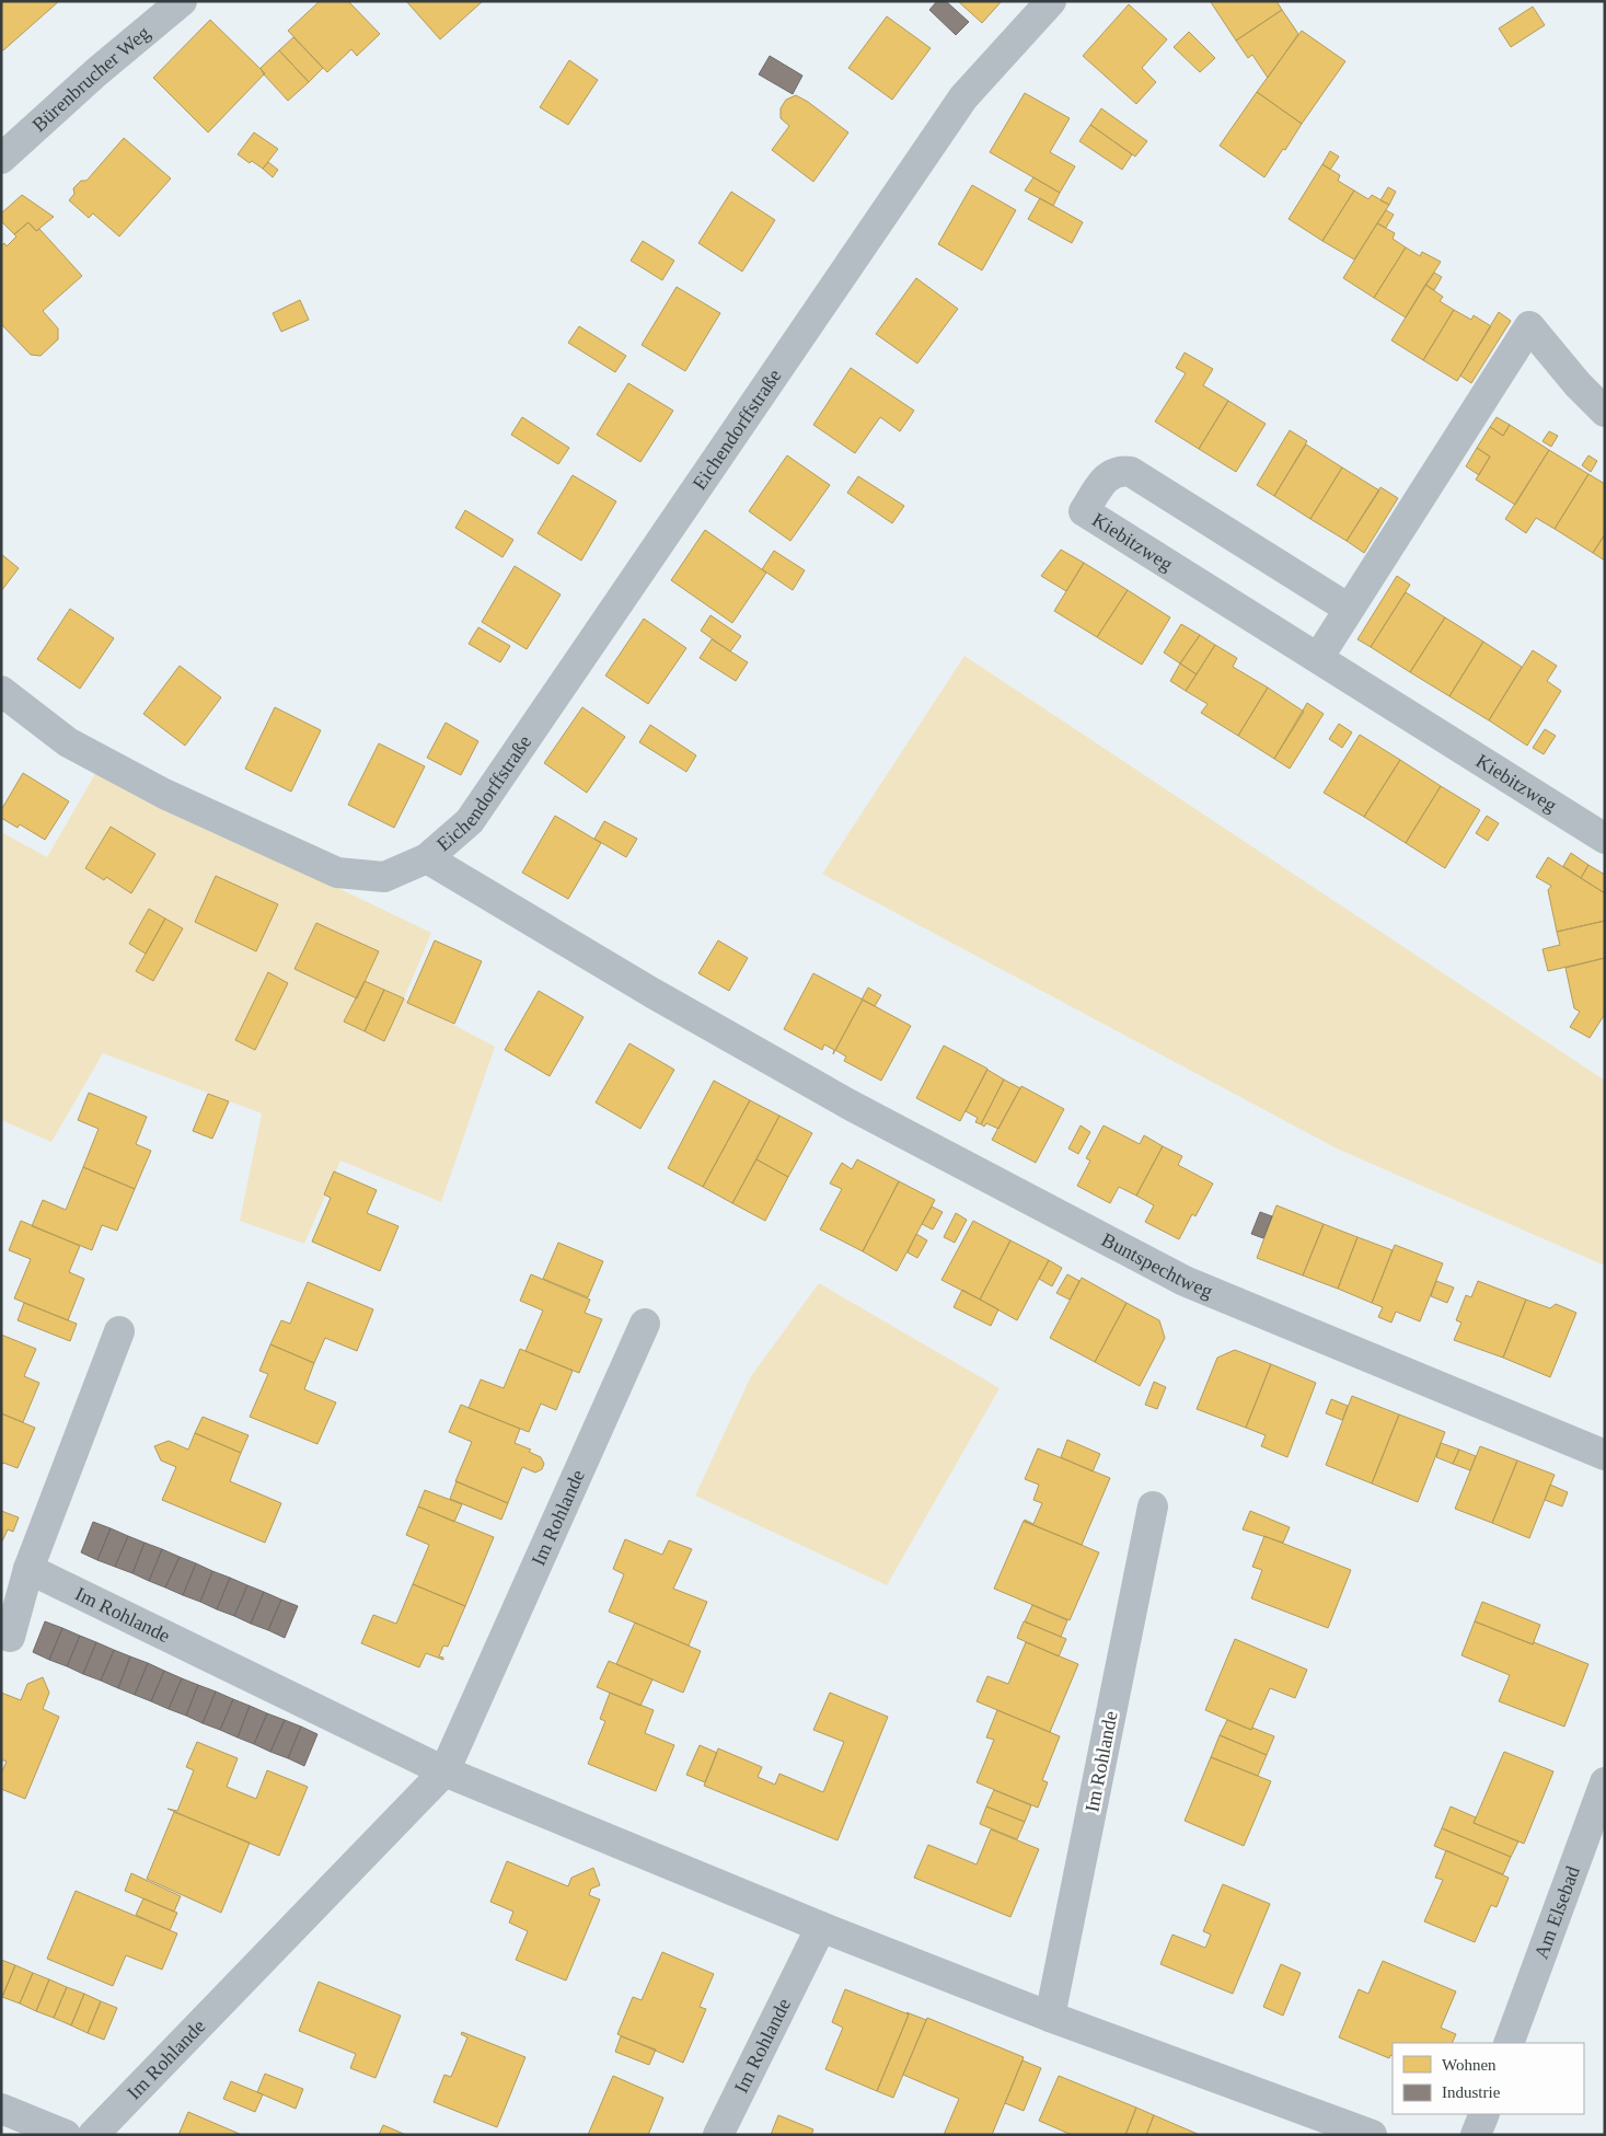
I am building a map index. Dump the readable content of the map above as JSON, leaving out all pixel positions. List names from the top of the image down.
{
  "streets": {
    "street": [
      "Bürenbrucher Weg",
      "Eichendorffstraße",
      "Kiebitzweg",
      "Buntspechtweg",
      "Im Rohlande",
      "Am Elsebad"
    ]
  },
  "crossings": [
    ["Eichendorffstraße", "Buntspechtweg"]
  ],
  "legend": ["Wohnen", "Industrie"]
}
